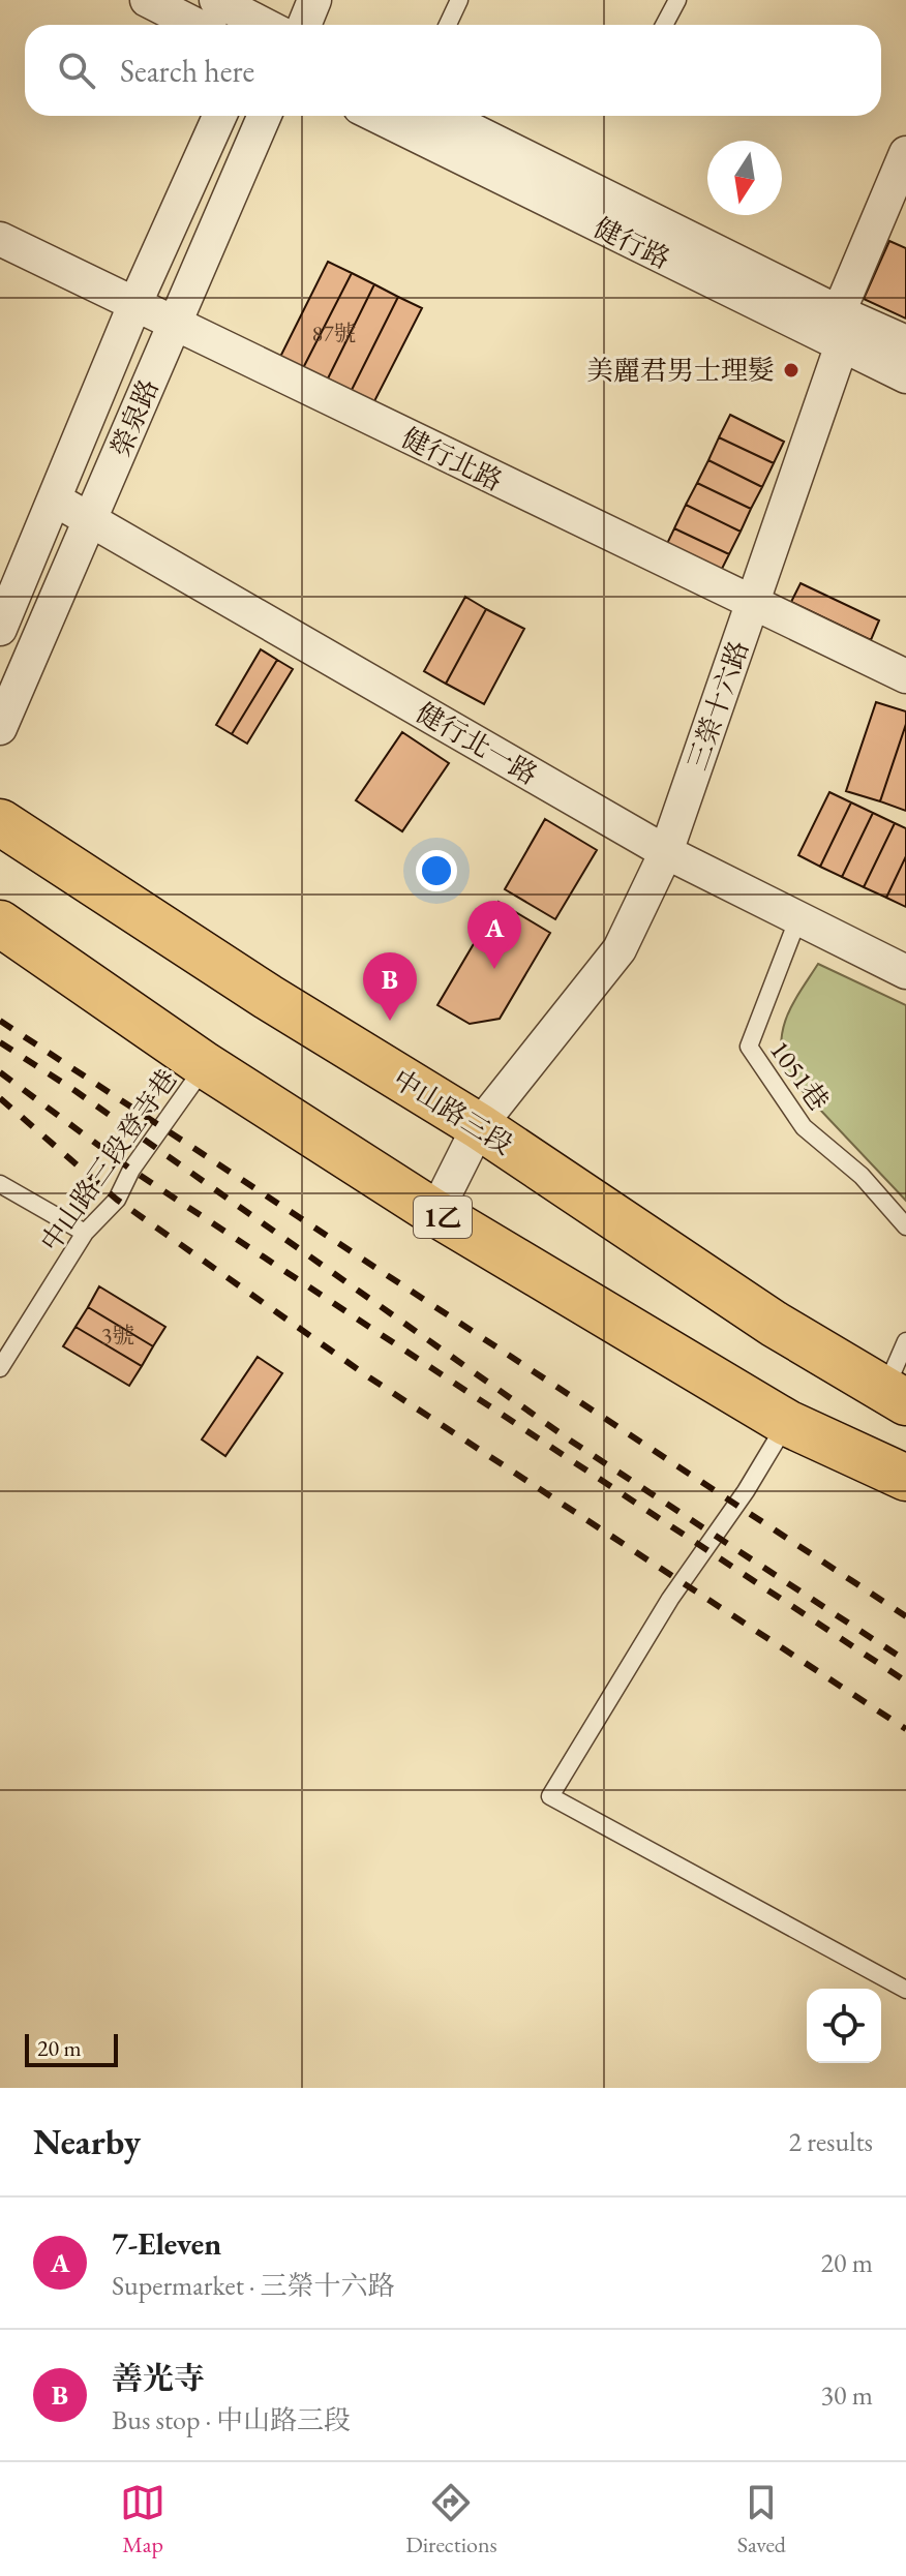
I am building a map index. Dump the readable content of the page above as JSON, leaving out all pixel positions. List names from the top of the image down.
{
  "streets": {
    "main road": ["中山路三段", "1乙"],
    "street": [
      "健行路",
      "榮泉路",
      "健行北路",
      "三榮十六路",
      "健行北一路"
    ],
    "lane": ["1051巷", "中山路三段登寺巷"]
  },
  "crossings": [
    ["健行路", "三榮十六路"],
    ["榮泉路", "健行北路"],
    ["榮泉路", "健行北一路"],
    ["健行北路", "三榮十六路"],
    ["三榮十六路", "健行北一路"],
    ["三榮十六路", "中山路三段"],
    ["三榮十六路", "1乙"],
    ["健行北一路", "1051巷"],
    ["中山路三段登寺巷", "1乙"]
  ],
  "places": ["美麗君男士理髮"],
  "house_numbers": ["87號", "3號"],
  "scale_bar": "20 m",
  "north": "bottom",
  "page": {
    "search": "Search here",
    "pins": ["A", "B"],
    "scale": "20 m",
    "heading": ["Nearby", "2 results"],
    "list": [
      {
        "mark": "A",
        "name": "7-Eleven",
        "note": "Supermarket · 三榮十六路",
        "value": "20 m"
      },
      {
        "mark": "B",
        "name": "善光寺",
        "note": "Bus stop · 中山路三段",
        "value": "30 m"
      }
    ],
    "nav": ["Map", "Directions", "Saved"]
  }
}
